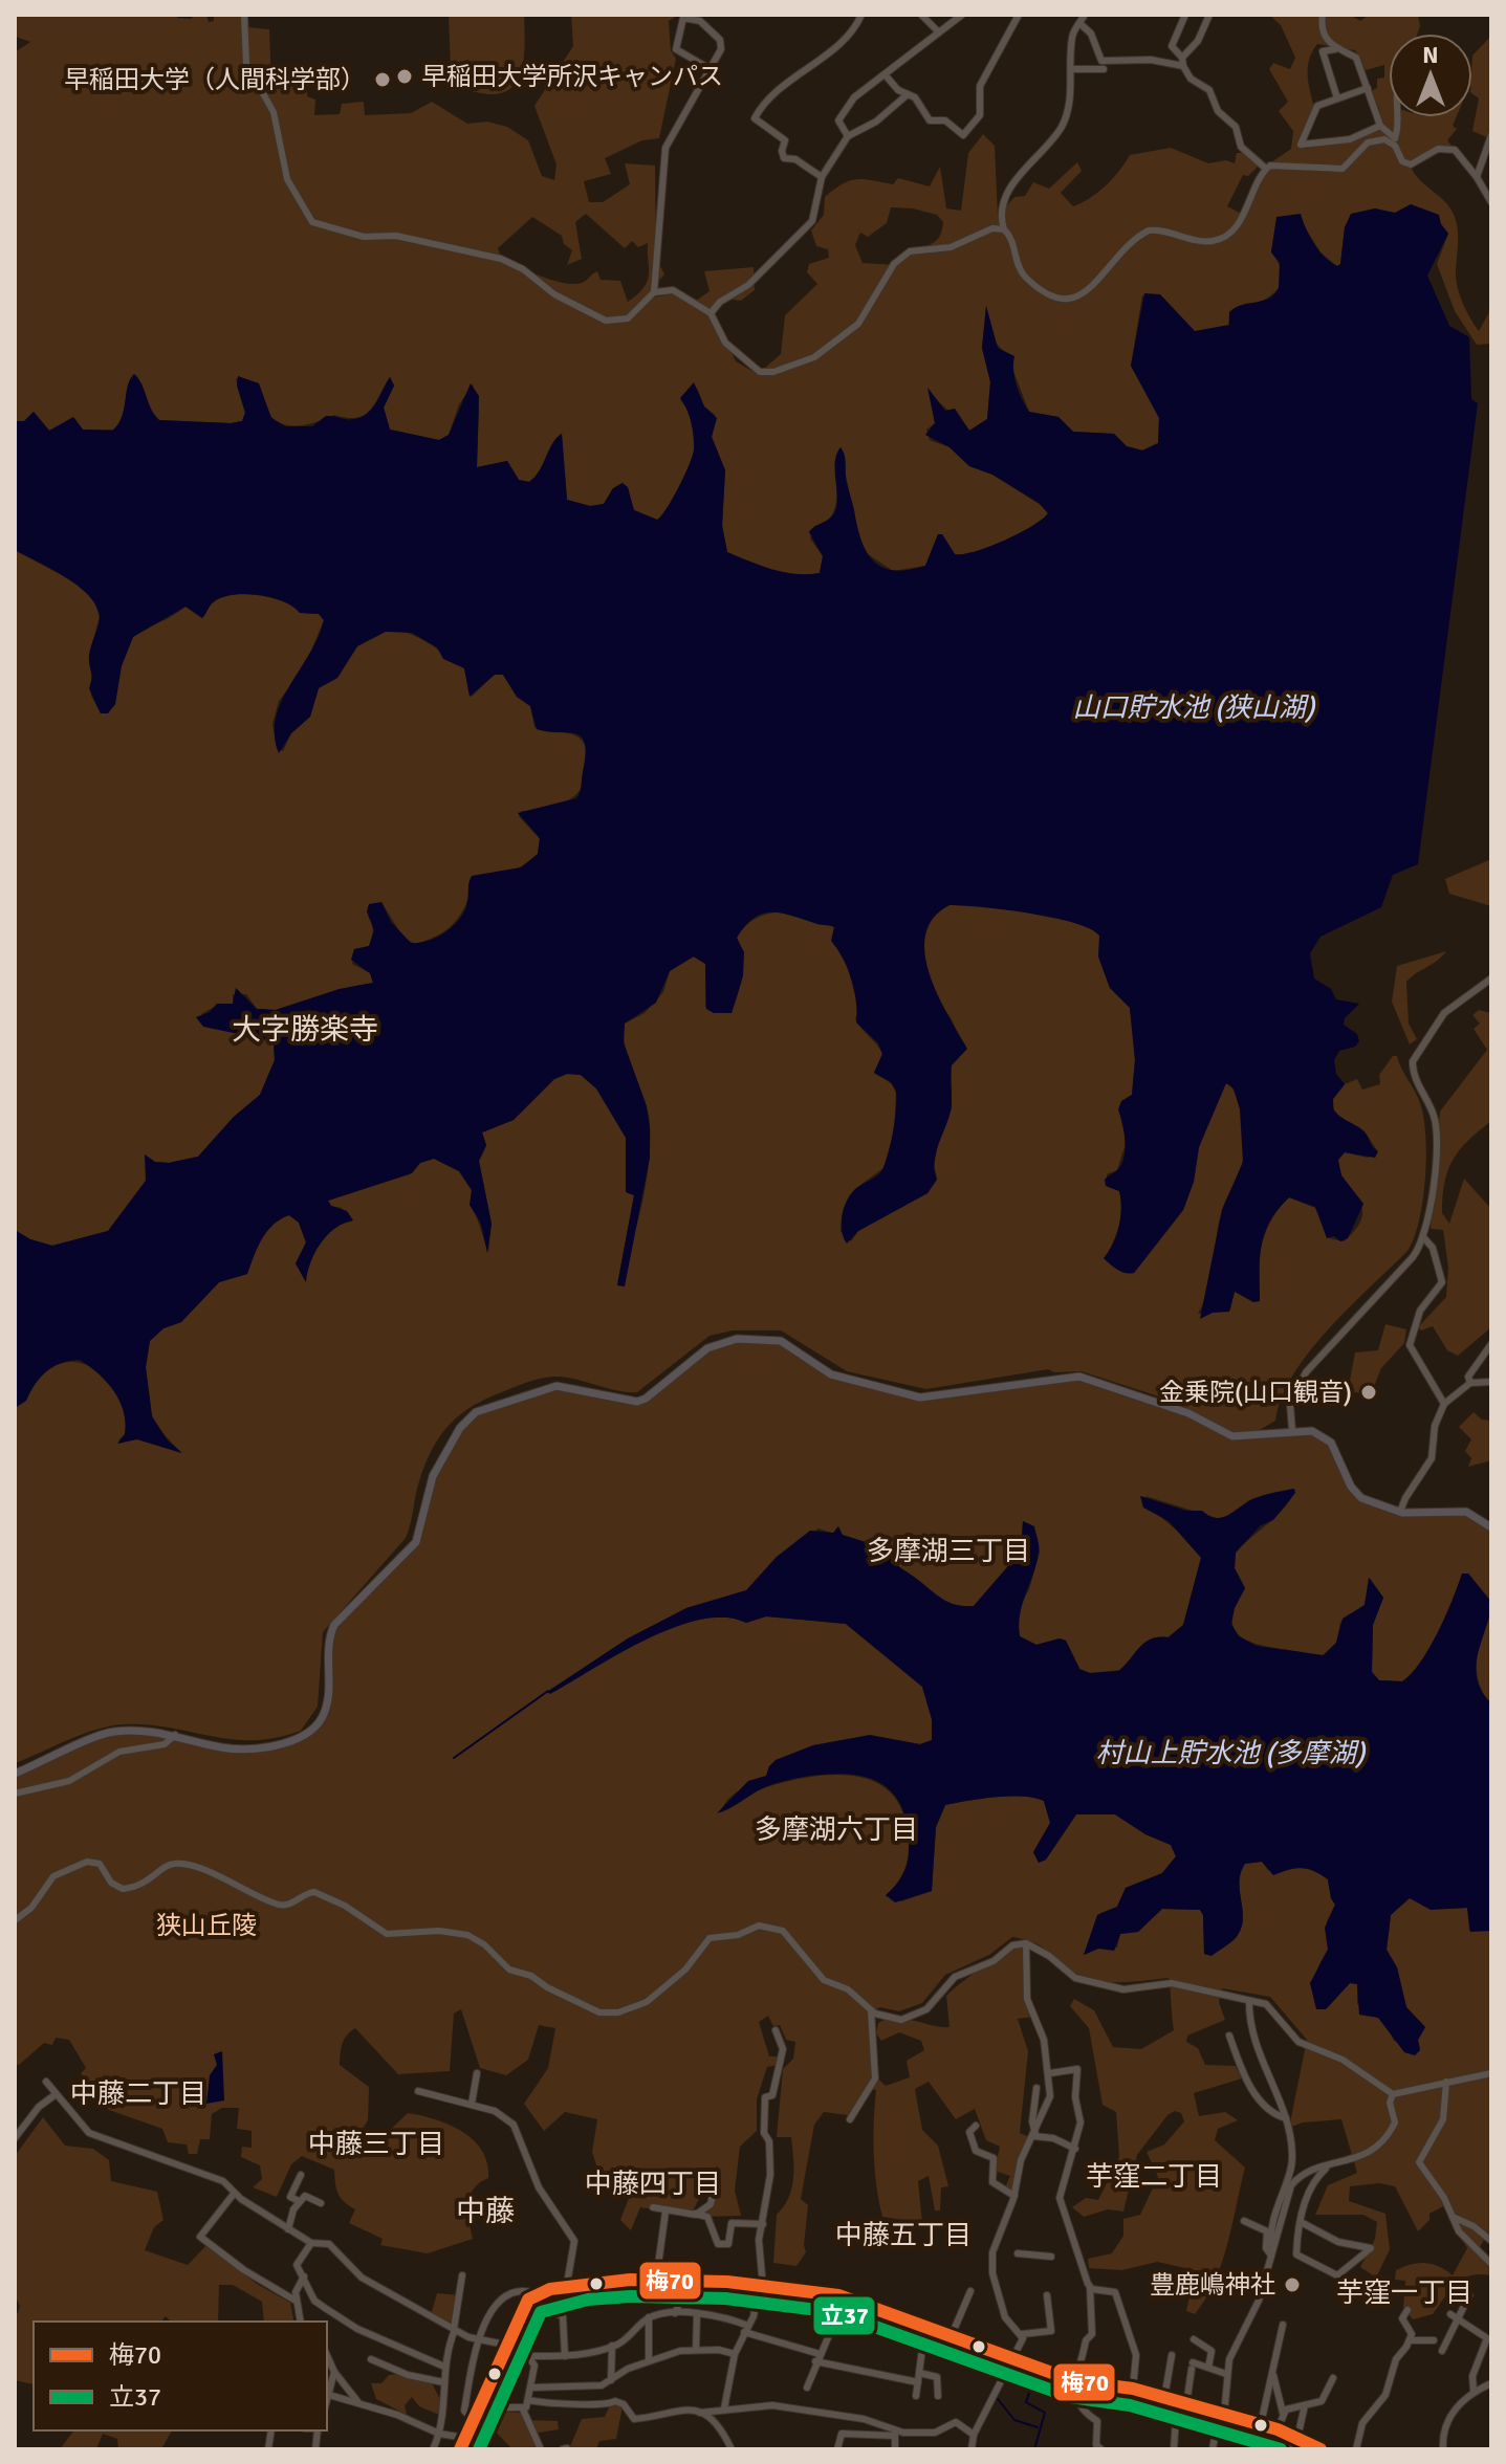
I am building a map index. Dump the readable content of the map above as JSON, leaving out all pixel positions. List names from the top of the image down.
{
  "districts": [
    "大字勝楽寺",
    "多摩湖三丁目",
    "多摩湖六丁目",
    "中藤二丁目",
    "中藤三丁目",
    "芋窪二丁目",
    "中藤四丁目",
    "中藤",
    "中藤五丁目",
    "芋窪一丁目"
  ],
  "water": ["山口貯水池 (狭山湖)", "村山上貯水池 (多摩湖)"],
  "parks": ["狭山丘陵"],
  "places": [
    "早稲田大学所沢キャンパス",
    "早稲田大学（人間科学部）",
    "金乗院(山口観音)",
    "豊鹿嶋神社"
  ],
  "lines": ["transit line 梅70", "transit line 立37"],
  "legend": ["梅70", "立37"],
  "north": "top"
}
